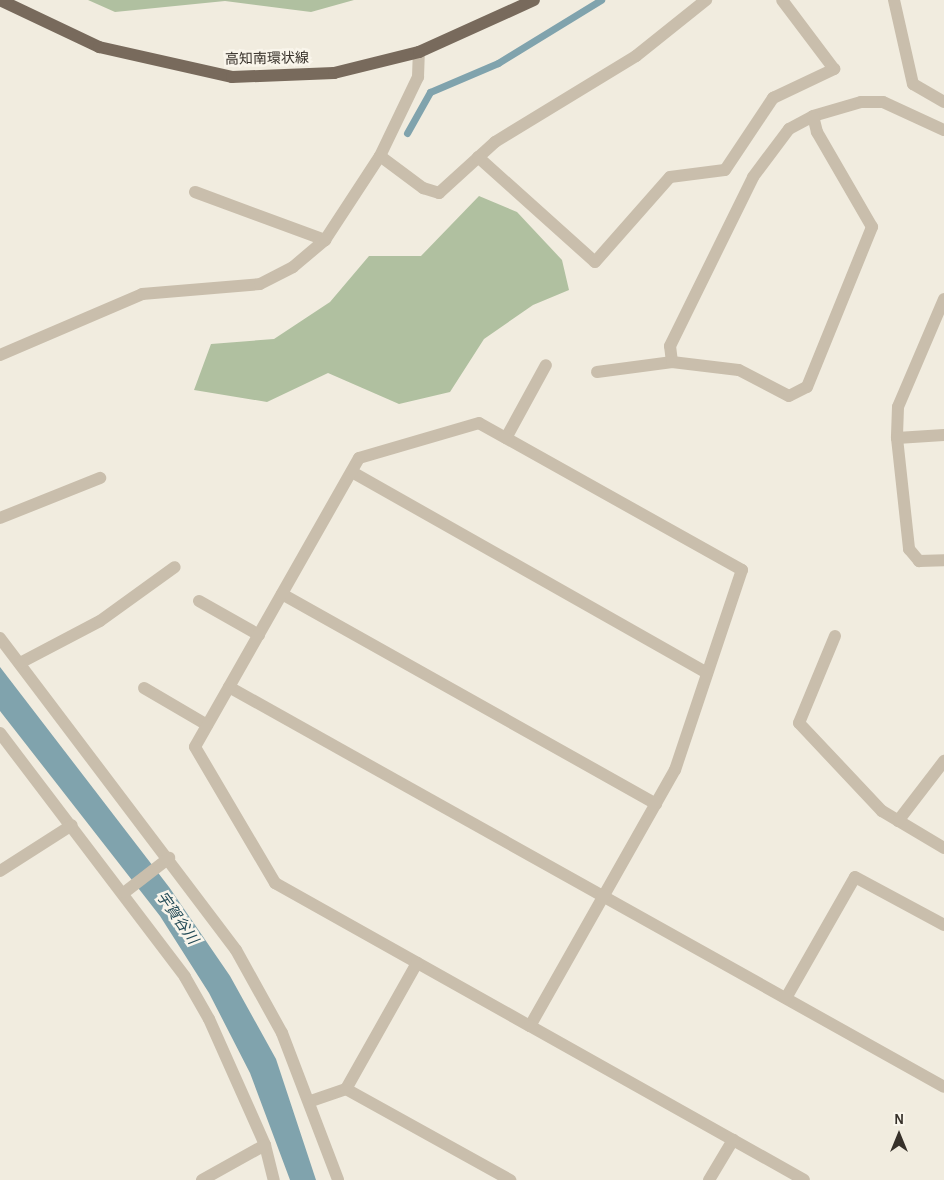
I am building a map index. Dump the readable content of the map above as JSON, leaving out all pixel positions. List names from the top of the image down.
{
  "streets": {
    "main road": ["高知南環状線"]
  },
  "water": ["宇賀谷川"],
  "north": "top"
}
